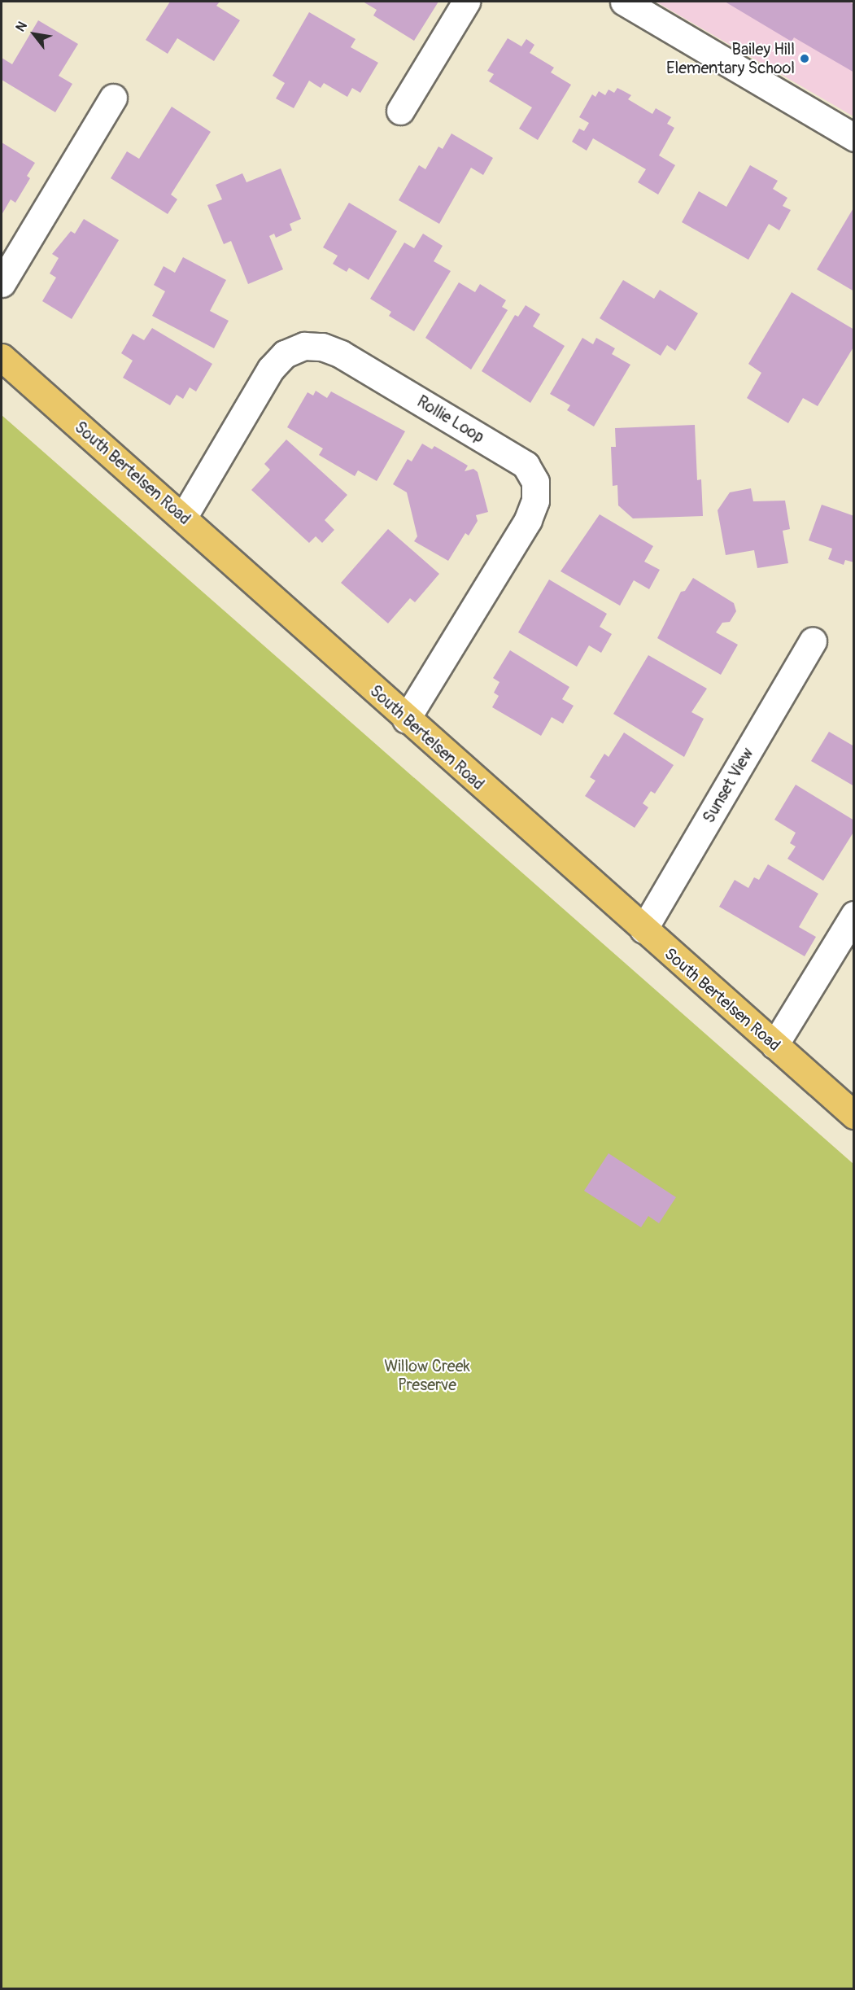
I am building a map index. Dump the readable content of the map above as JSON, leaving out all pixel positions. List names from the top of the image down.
{
  "streets": {
    "main road": ["South Bertelsen Road"],
    "street": ["Rollie Loop", "Sunset View"]
  },
  "crossings": [
    ["Rollie Loop", "South Bertelsen Road"],
    ["South Bertelsen Road", "Sunset View"]
  ],
  "parks": ["Willow Creek Preserve"],
  "places": ["Bailey Hill Elementary School"],
  "north": "top left"
}
